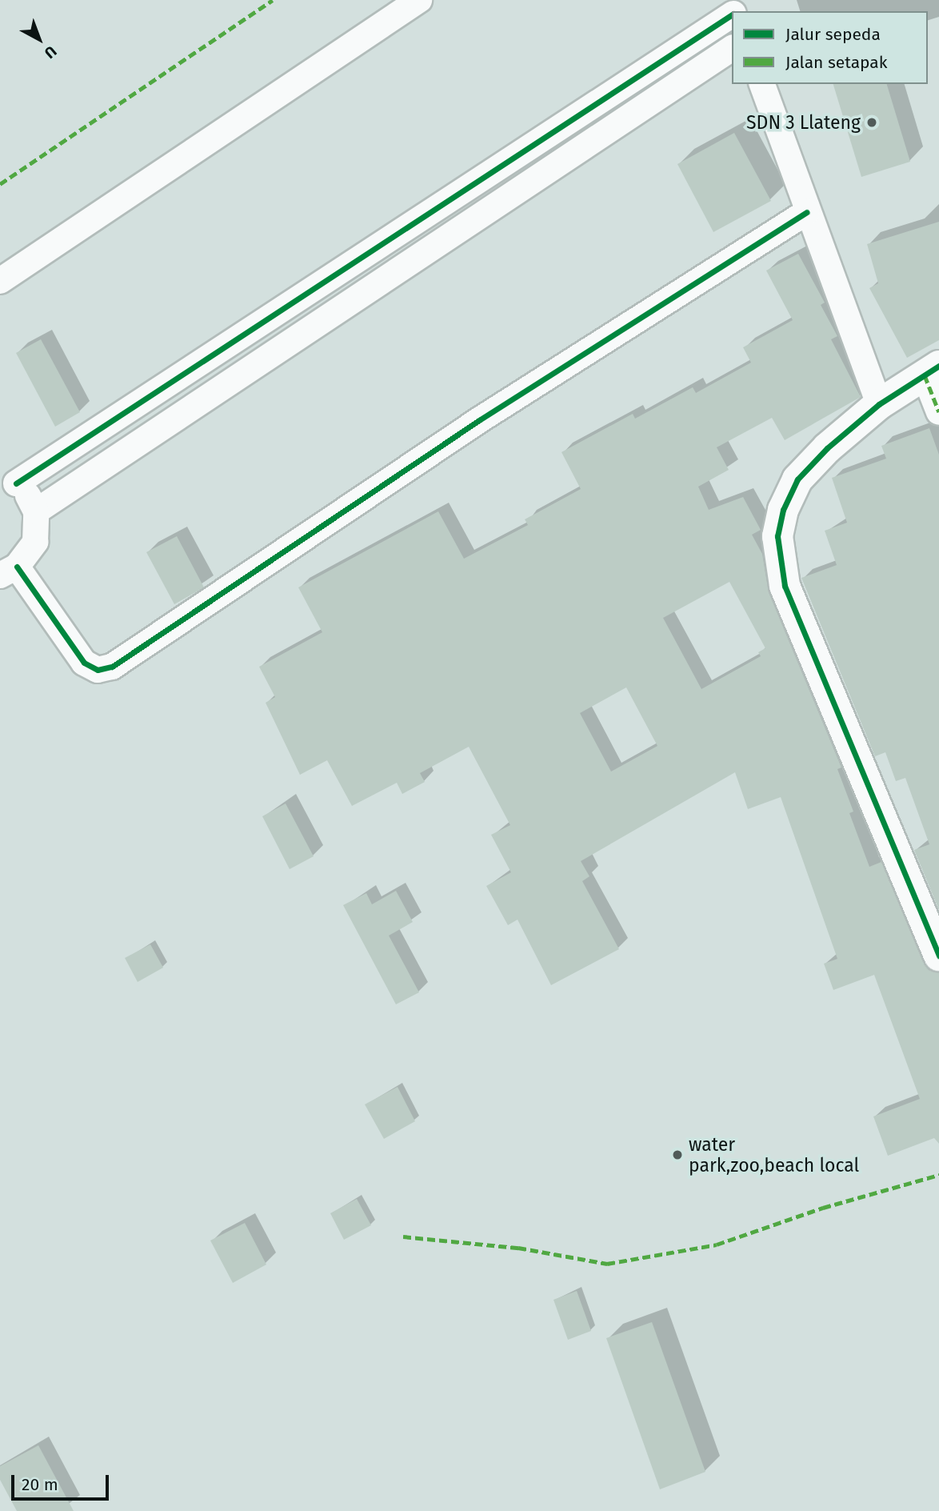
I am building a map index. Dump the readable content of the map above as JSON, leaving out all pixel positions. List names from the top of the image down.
{
  "places": ["SDN 3 Llateng", "water park,zoo,beach local"],
  "legend": ["Jalur sepeda", "Jalan setapak"],
  "scale_bar": "20 m",
  "north": "bottom right"
}
